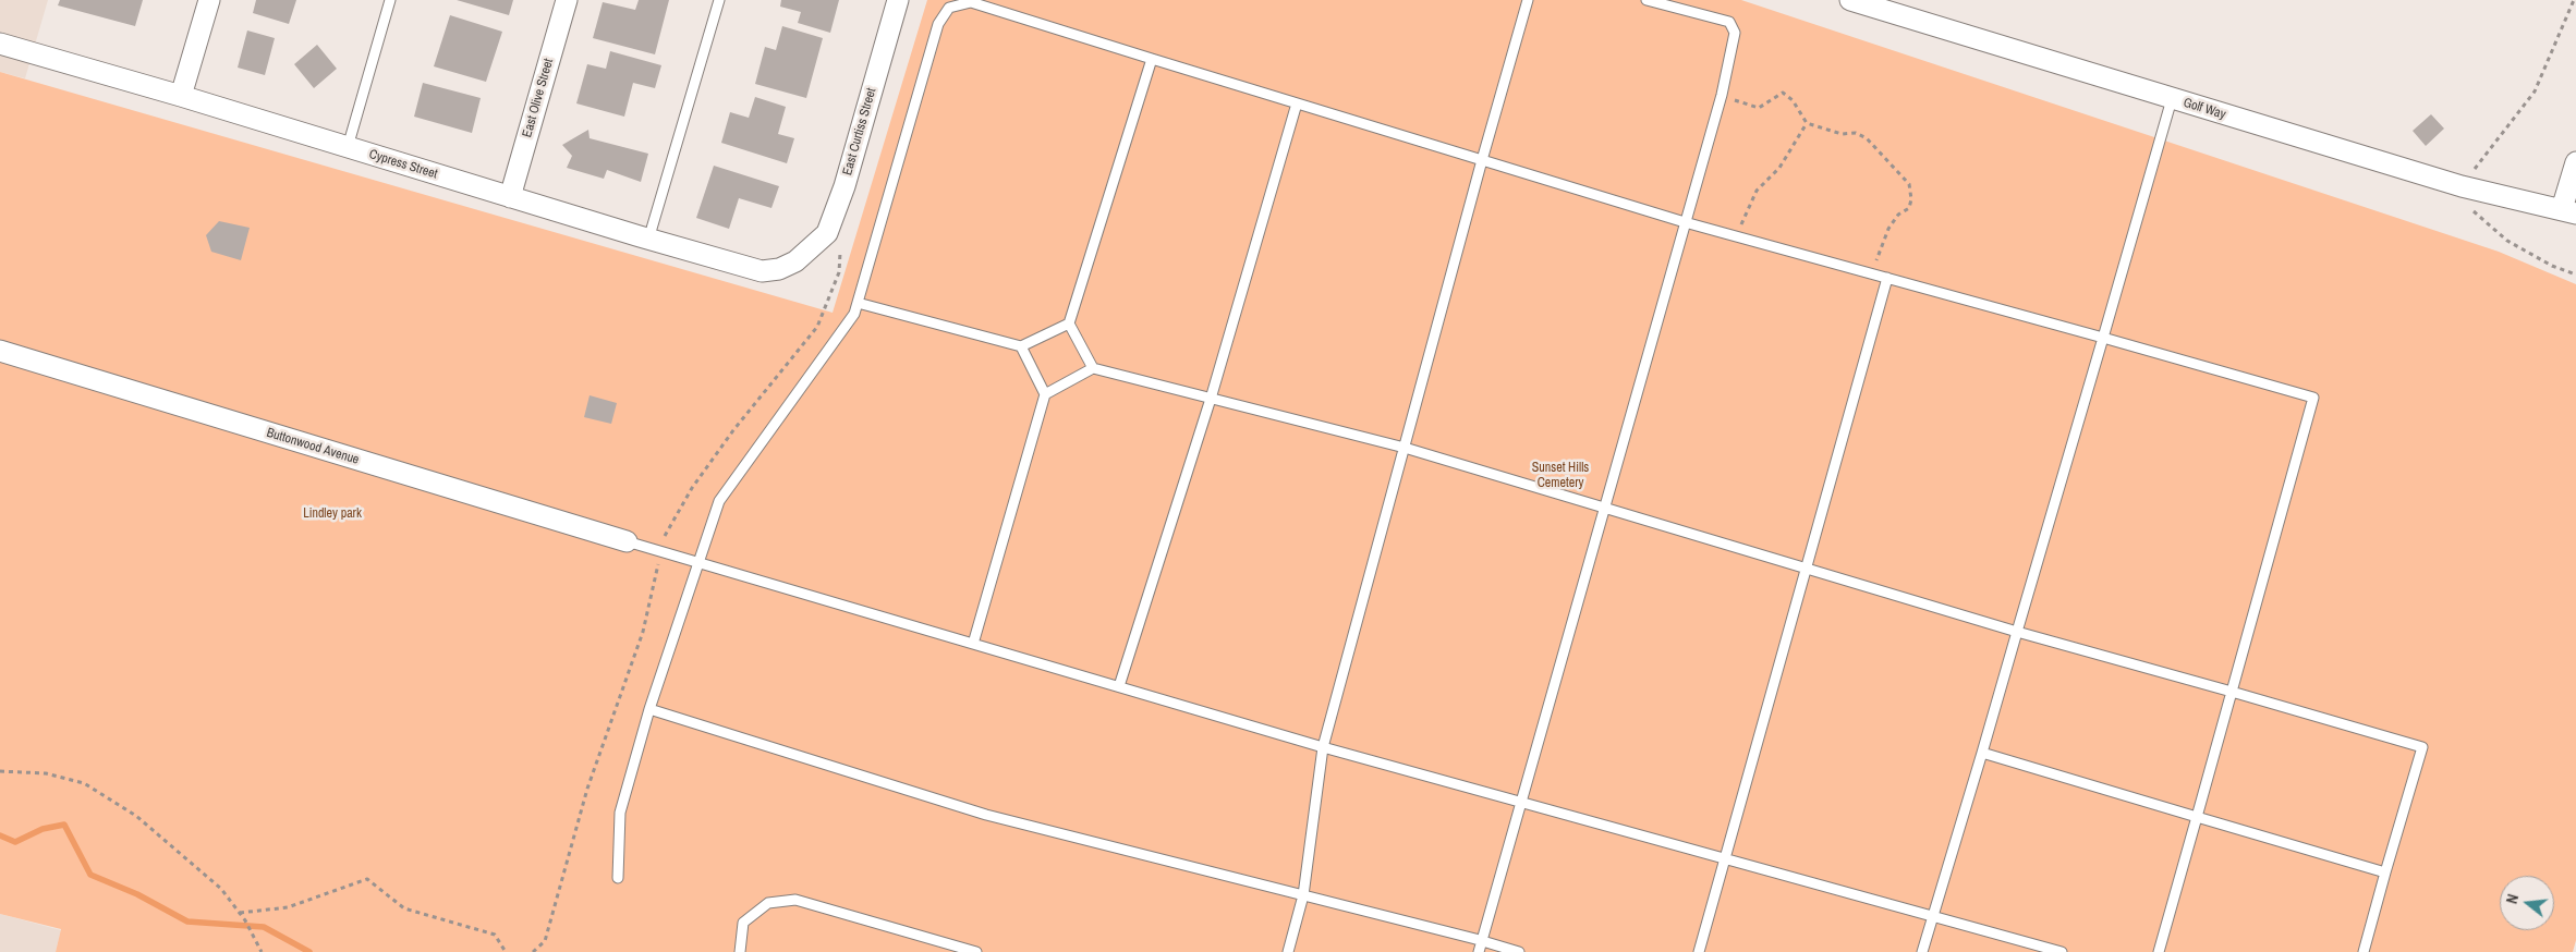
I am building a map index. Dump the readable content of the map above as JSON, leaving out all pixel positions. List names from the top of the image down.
{
  "streets": {
    "street": [
      "East Olive Street",
      "Golf Way",
      "East Curtiss Street",
      "Cypress Street",
      "Buttonwood Avenue"
    ]
  },
  "crossings": [
    ["East Olive Street", "Cypress Street"],
    ["East Curtiss Street", "Cypress Street"]
  ],
  "parks": ["Sunset Hills Cemetery", "Lindley park"],
  "north": "left"
}
